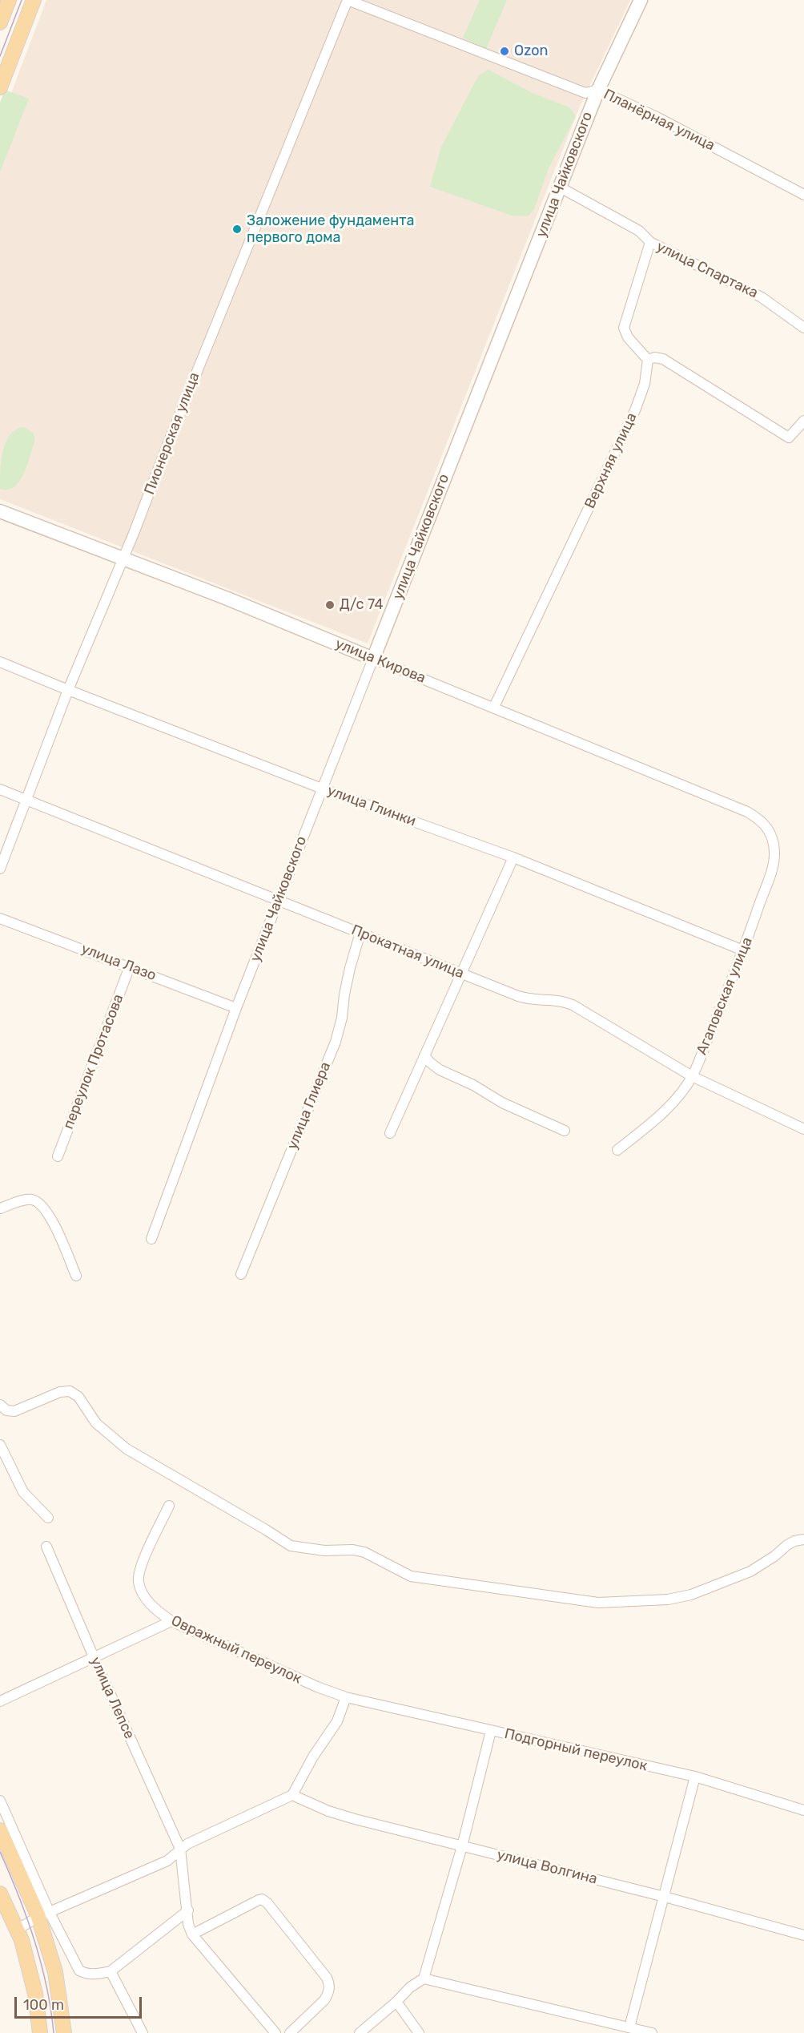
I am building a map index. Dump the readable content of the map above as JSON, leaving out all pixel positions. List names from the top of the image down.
{
  "streets": {
    "main road": ["улица Чайковского", "улица Кирова"],
    "street": [
      "Планёрная улица",
      "улица Спартака",
      "Пионерская улица",
      "Верхняя улица",
      "улица Глинки",
      "Прокатная улица",
      "улица Лазо",
      "Агаповская улица",
      "переулок Протасова",
      "улица Глиера",
      "Овражный переулок",
      "улица Лепсе",
      "Подгорный переулок",
      "улица Волгина"
    ]
  },
  "crossings": [
    ["Планёрная улица", "улица Чайковского"],
    ["Планёрная улица", "Пионерская улица"],
    ["улица Чайковского", "улица Спартака"],
    ["улица Чайковского", "улица Кирова"],
    ["улица Чайковского", "улица Глинки"],
    ["улица Чайковского", "Прокатная улица"],
    ["улица Чайковского", "улица Лазо"],
    ["Пионерская улица", "улица Кирова"],
    ["Пионерская улица", "улица Глинки"],
    ["Пионерская улица", "Прокатная улица"],
    ["Верхняя улица", "улица Кирова"],
    ["улица Кирова", "Агаповская улица"],
    ["улица Глинки", "Агаповская улица"],
    ["Прокатная улица", "Агаповская улица"],
    ["Прокатная улица", "улица Глиера"],
    ["улица Лазо", "переулок Протасова"],
    ["Овражный переулок", "Подгорный переулок"]
  ],
  "places": ["Ozon", "Заложение фундамента первого дома", "Д/с 74"],
  "scale_bar": "100 m"
}
